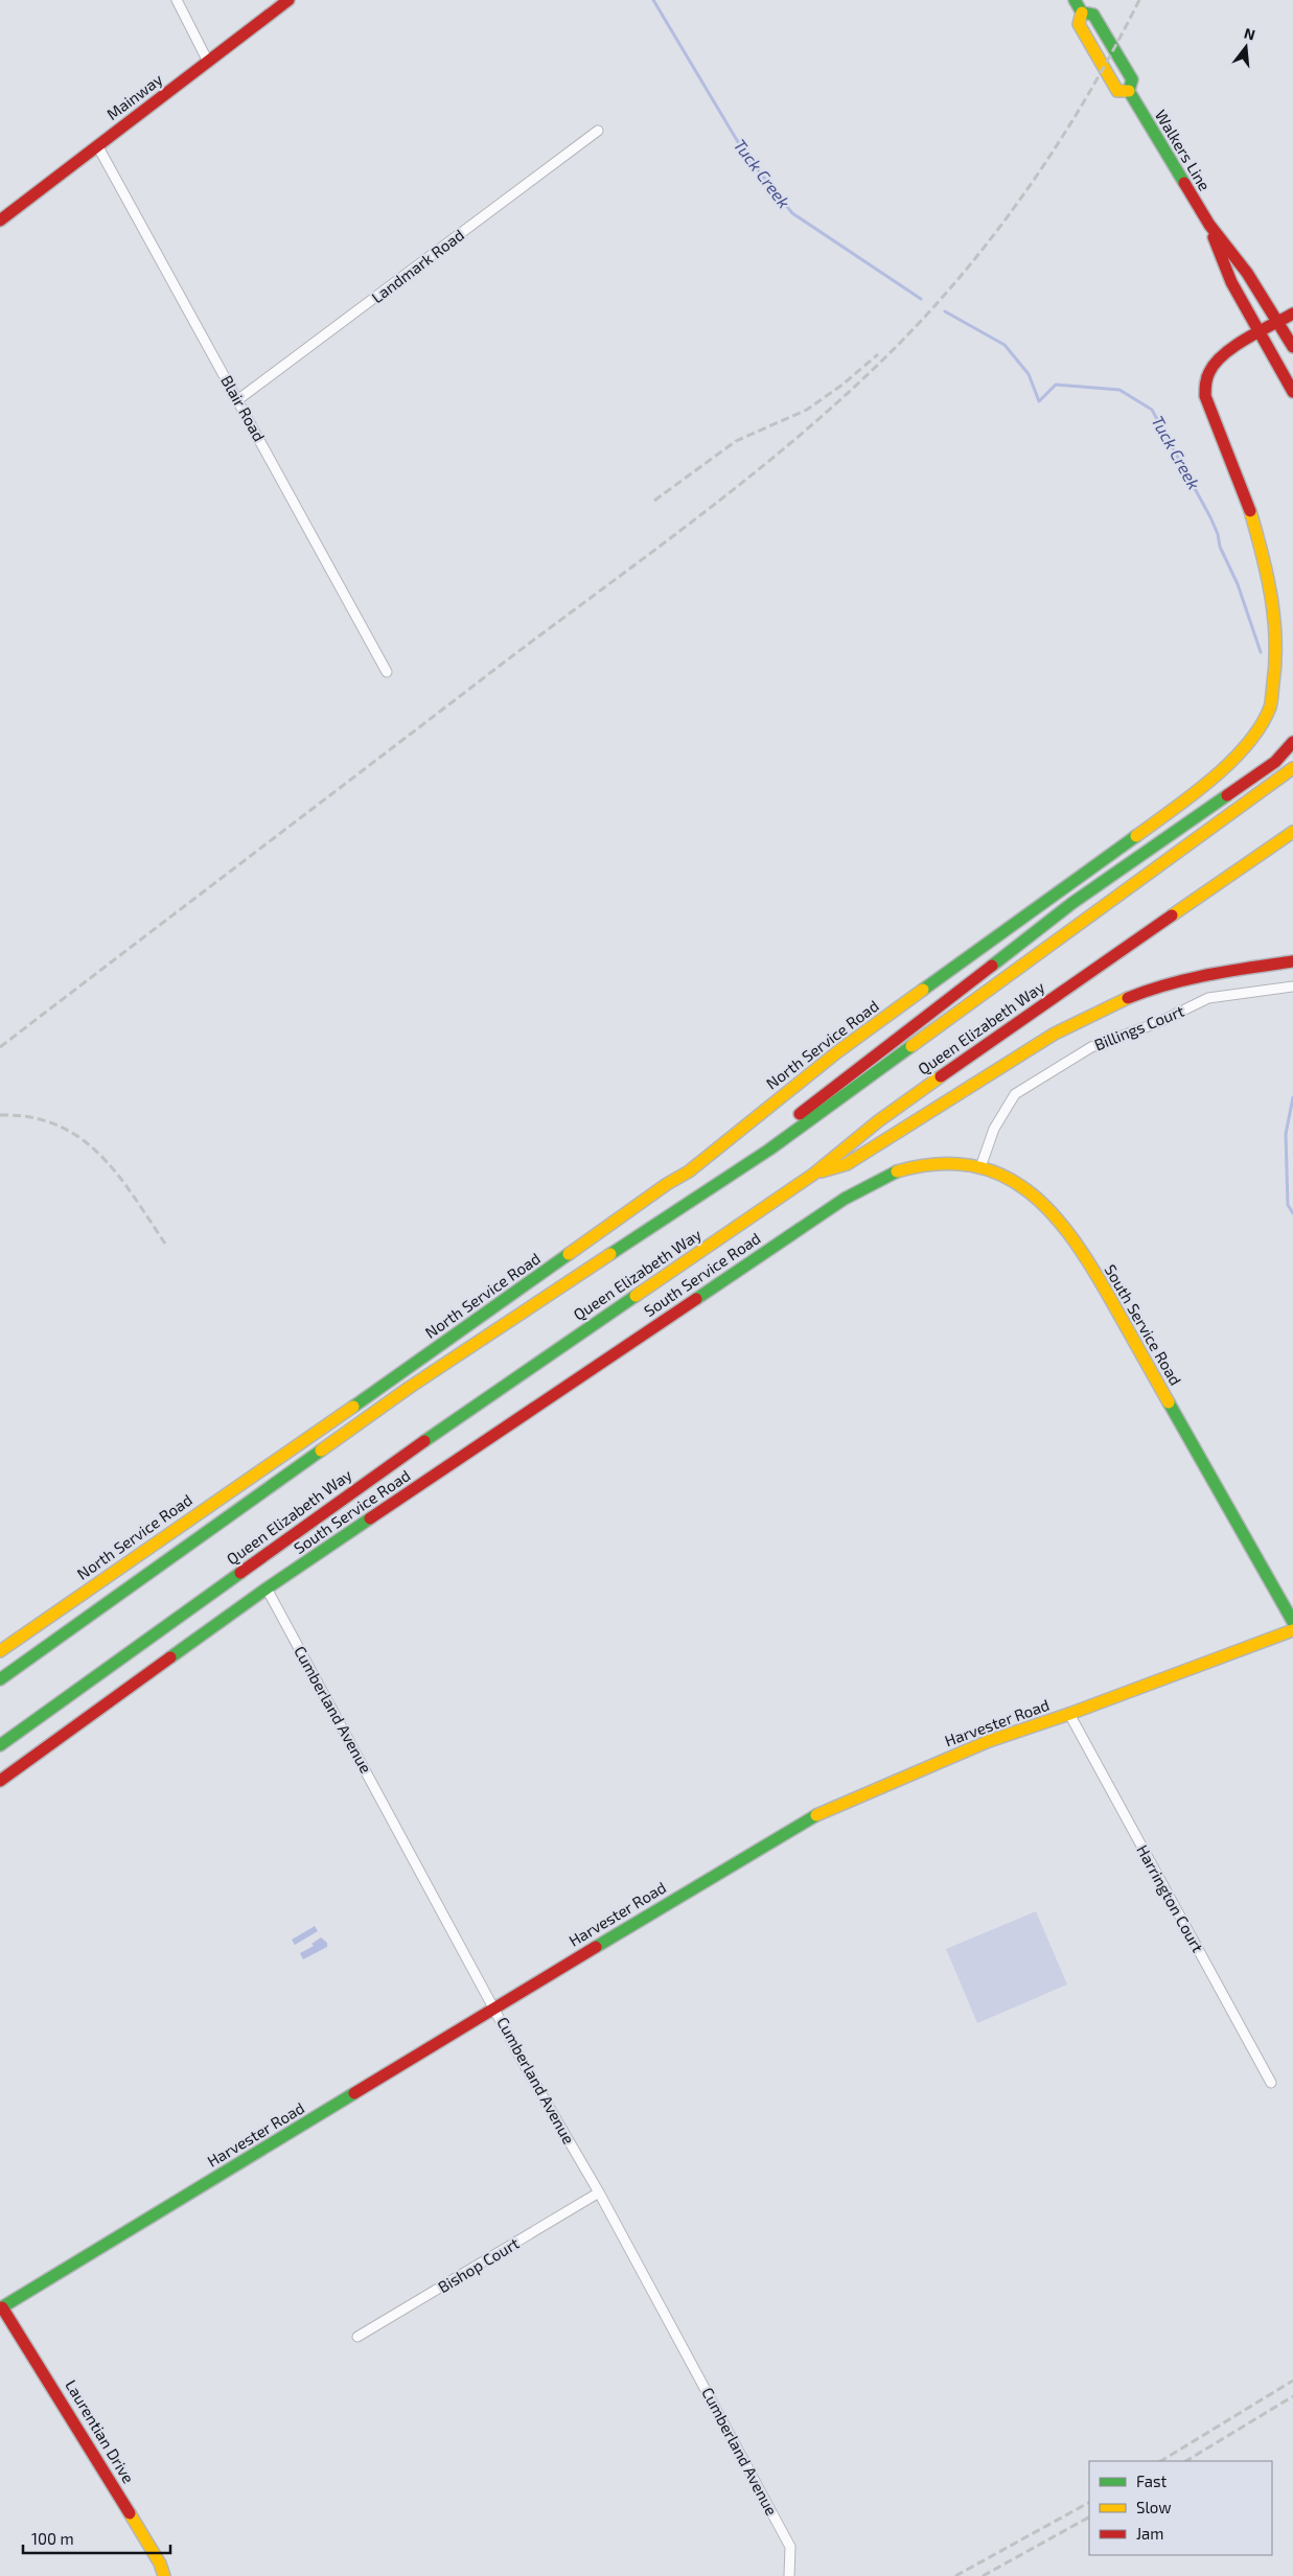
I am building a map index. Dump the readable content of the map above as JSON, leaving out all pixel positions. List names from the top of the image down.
{
  "streets": {
    "main road": [
      "Mainway",
      "Walkers Line",
      "Queen Elizabeth Way",
      "North Service Road",
      "South Service Road",
      "Harvester Road",
      "Laurentian Drive"
    ],
    "street": [
      "Landmark Road",
      "Blair Road",
      "Billings Court",
      "Cumberland Avenue",
      "Harrington Court",
      "Bishop Court"
    ]
  },
  "crossings": [
    ["Mainway", "Blair Road"],
    ["Landmark Road", "Blair Road"],
    ["Billings Court", "South Service Road"],
    ["South Service Road", "Cumberland Avenue"],
    ["Cumberland Avenue", "Harvester Road"],
    ["Cumberland Avenue", "Bishop Court"],
    ["Harvester Road", "Harrington Court"],
    ["Harvester Road", "Laurentian Drive"]
  ],
  "water": ["Tuck Creek"],
  "legend": ["Fast", "Slow", "Jam"],
  "scale_bar": "100 m",
  "north": "top"
}
